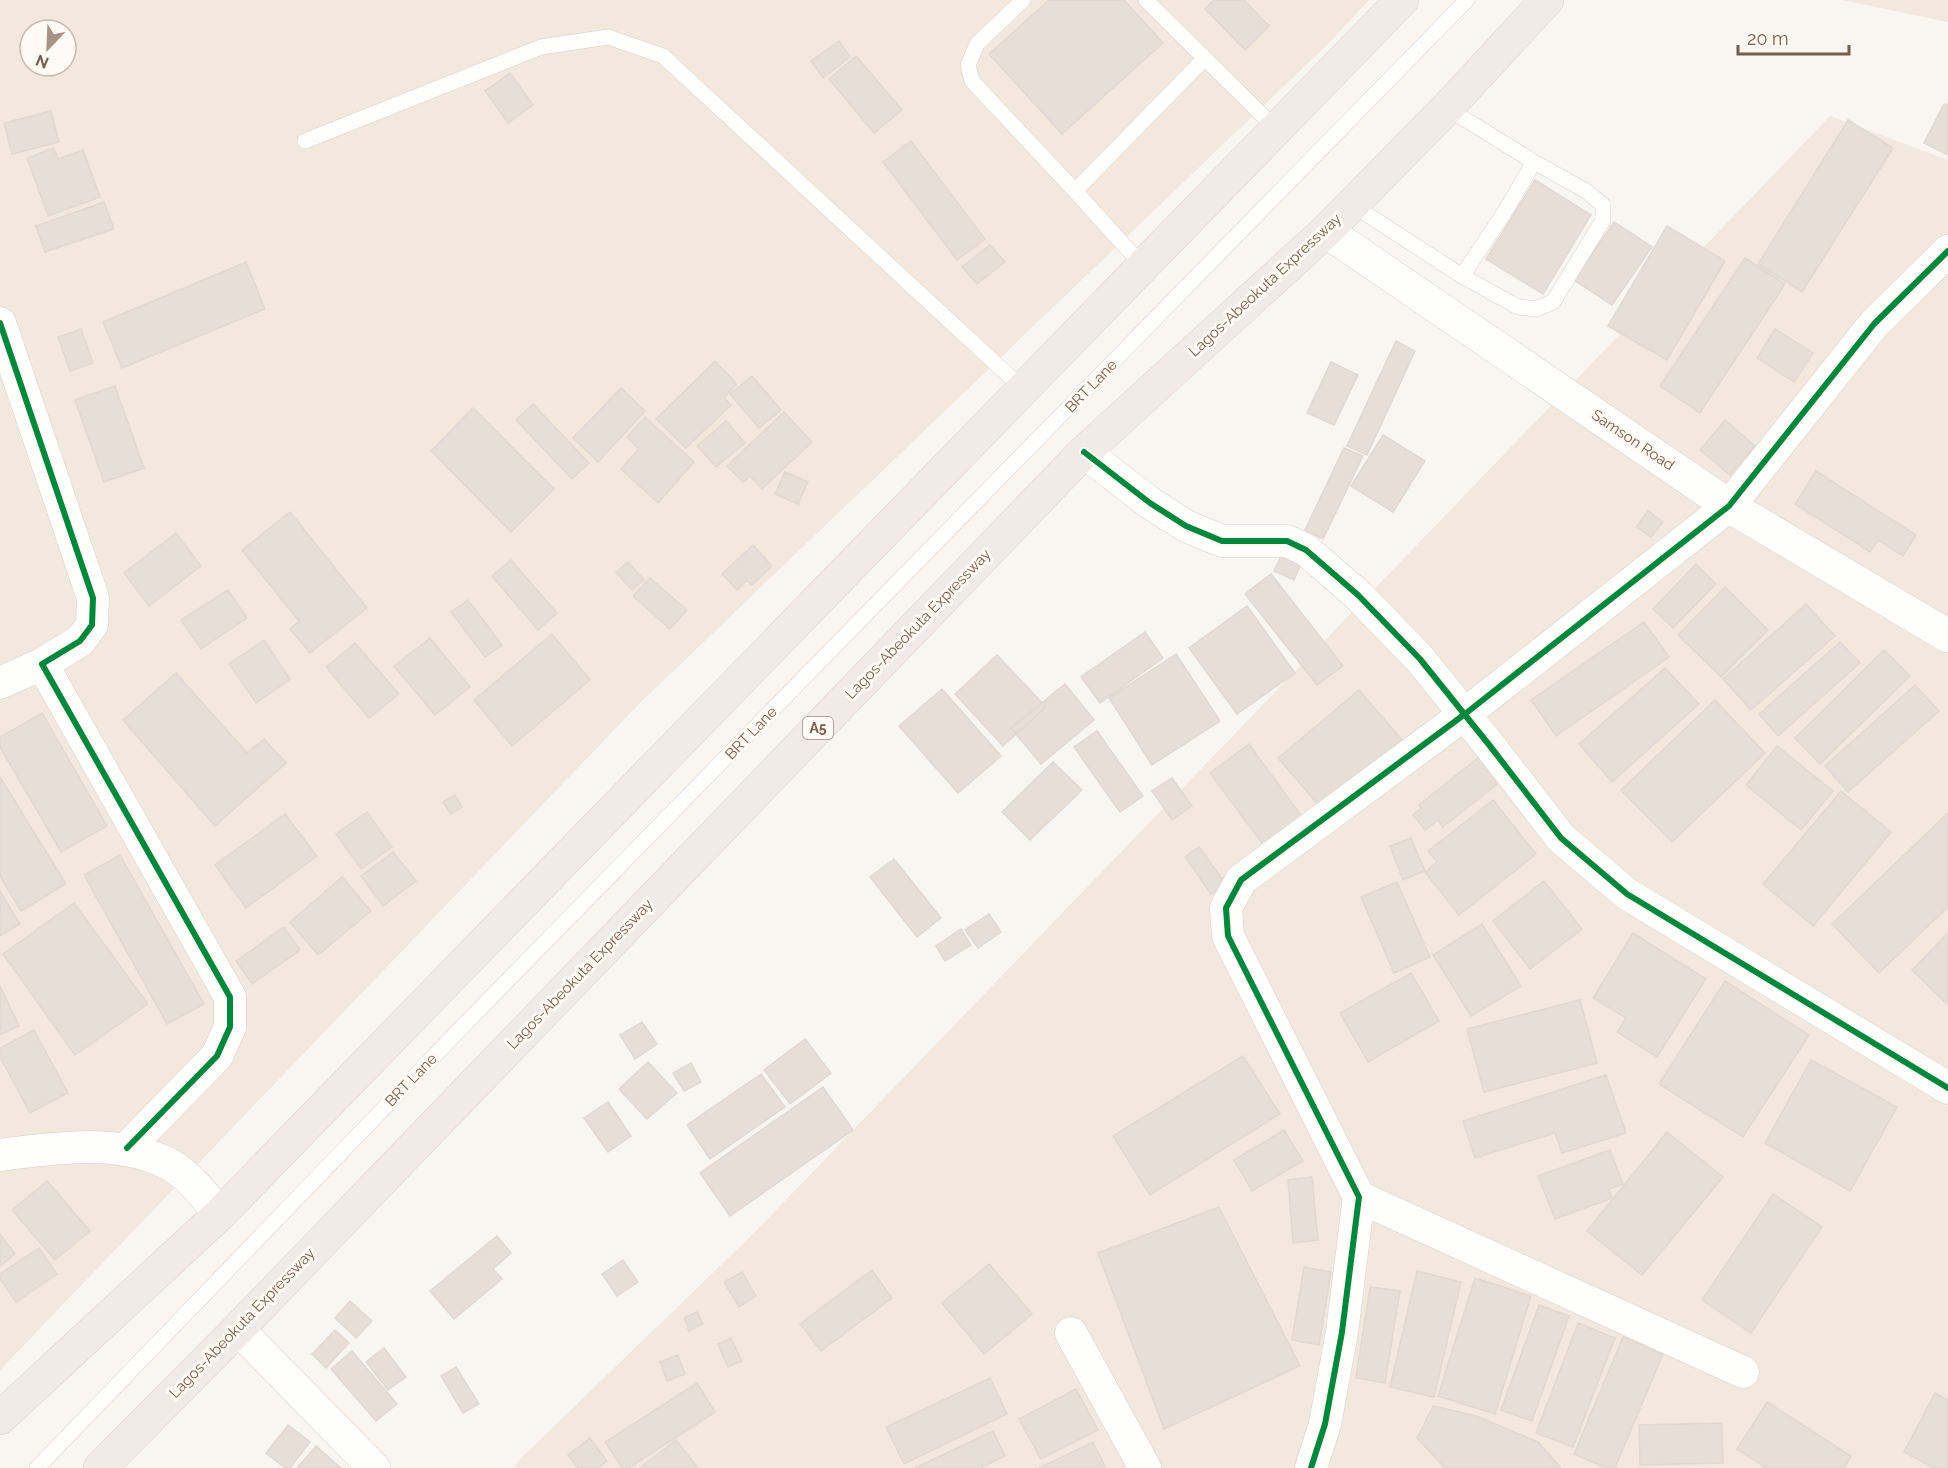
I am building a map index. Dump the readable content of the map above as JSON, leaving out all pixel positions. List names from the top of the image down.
{
  "streets": {
    "highway": ["Lagos-Abeokuta Expressway", "A5"],
    "street": ["Samson Road"],
    "lane": ["BRT Lane"]
  },
  "crossings": [
    ["Lagos-Abeokuta Expressway", "Samson Road"]
  ],
  "scale_bar": "20 m",
  "north": "bottom left"
}
